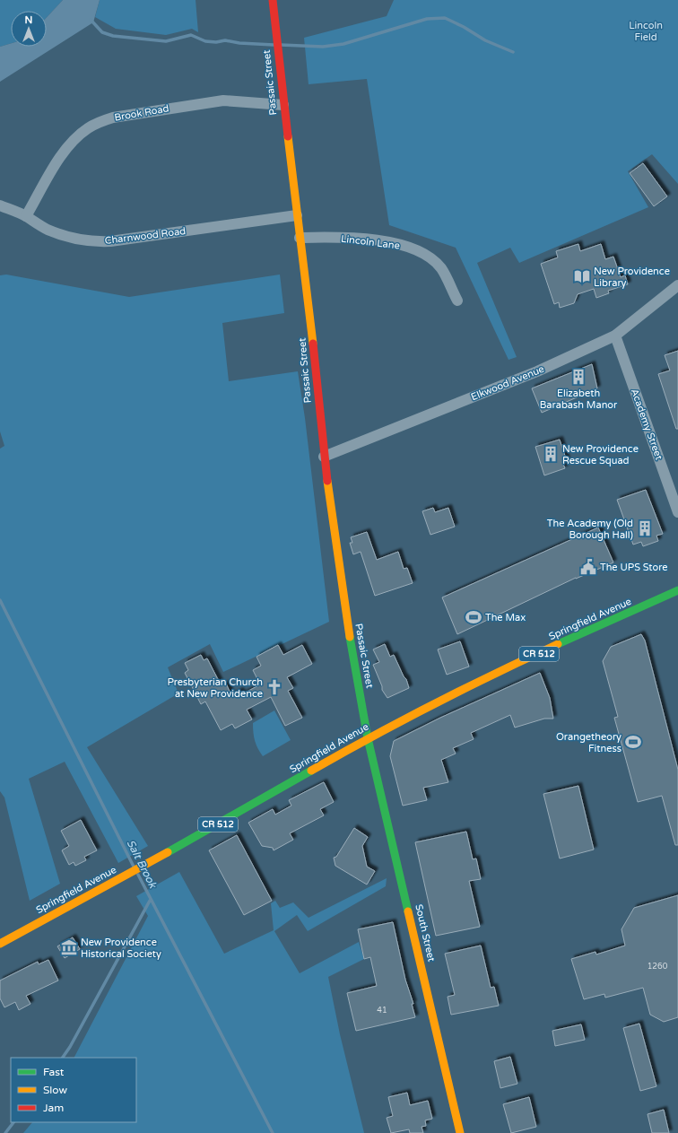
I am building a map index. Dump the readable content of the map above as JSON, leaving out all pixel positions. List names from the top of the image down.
{
  "streets": {
    "main road": [
      "Passaic Street",
      "Springfield Avenue",
      "CR 512",
      "South Street"
    ],
    "street": [
      "Brook Road",
      "Charnwood Road",
      "Lincoln Lane",
      "Elkwood Avenue",
      "Academy Street"
    ]
  },
  "crossings": [
    ["Passaic Street", "Brook Road"],
    ["Passaic Street", "Charnwood Road"],
    ["Passaic Street", "Lincoln Lane"],
    ["Passaic Street", "Elkwood Avenue"],
    ["Passaic Street", "Springfield Avenue"],
    ["Passaic Street", "South Street"],
    ["Brook Road", "Charnwood Road"],
    ["Elkwood Avenue", "Academy Street"],
    ["Springfield Avenue", "South Street"]
  ],
  "water": ["Salt Brook"],
  "parks": ["Lincoln Field"],
  "places": {
    "library": ["New Providence Library"],
    "building": ["Elizabeth Barabash Manor", "New Providence Rescue Squad", "The Academy (Old Borough Hall)"],
    "public building": ["The UPS Store"],
    "sports": ["The Max", "Orangetheory Fitness"],
    "church": ["Presbyterian Church at New Providence"],
    "museum": ["New Providence Historical Society"]
  },
  "house_numbers": ["1260", "41"],
  "legend": ["Fast", "Slow", "Jam"],
  "north": "top"
}
